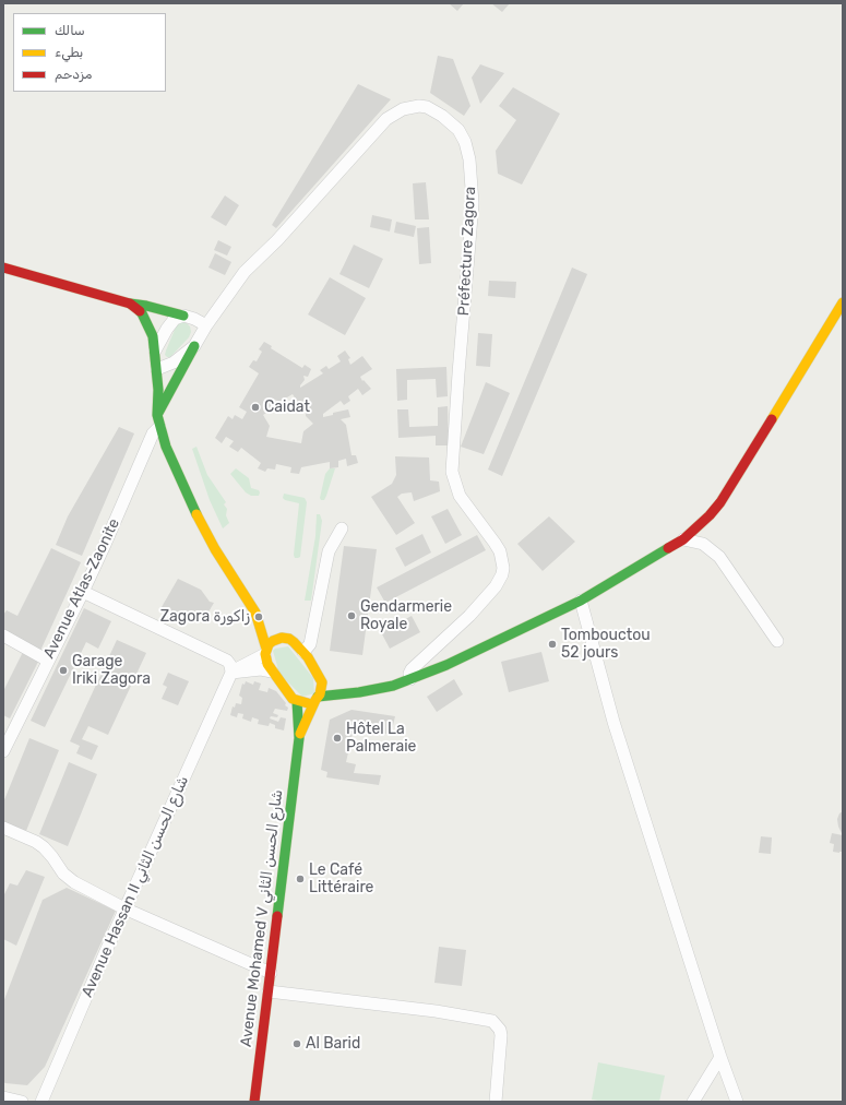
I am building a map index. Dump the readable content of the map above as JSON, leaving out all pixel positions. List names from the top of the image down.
{
  "streets": {
    "main road": ["Avenue Mohamed V شارع الحسن الثاني"],
    "street": ["Préfecture Zagora", "Avenue Atlas-Zaonite", "Avenue Hassan II شارع الحسن الثاني"]
  },
  "places": [
    "Caidat",
    "Gendarmerie Royale",
    "Zagora زاكورة",
    "Tombouctou 52 jours",
    "Garage Iriki Zagora",
    "Hôtel La Palmeraie",
    "Le Café Littéraire",
    "Al Barid"
  ],
  "legend": ["سالك", "بطيء", "مزدحم"]
}
